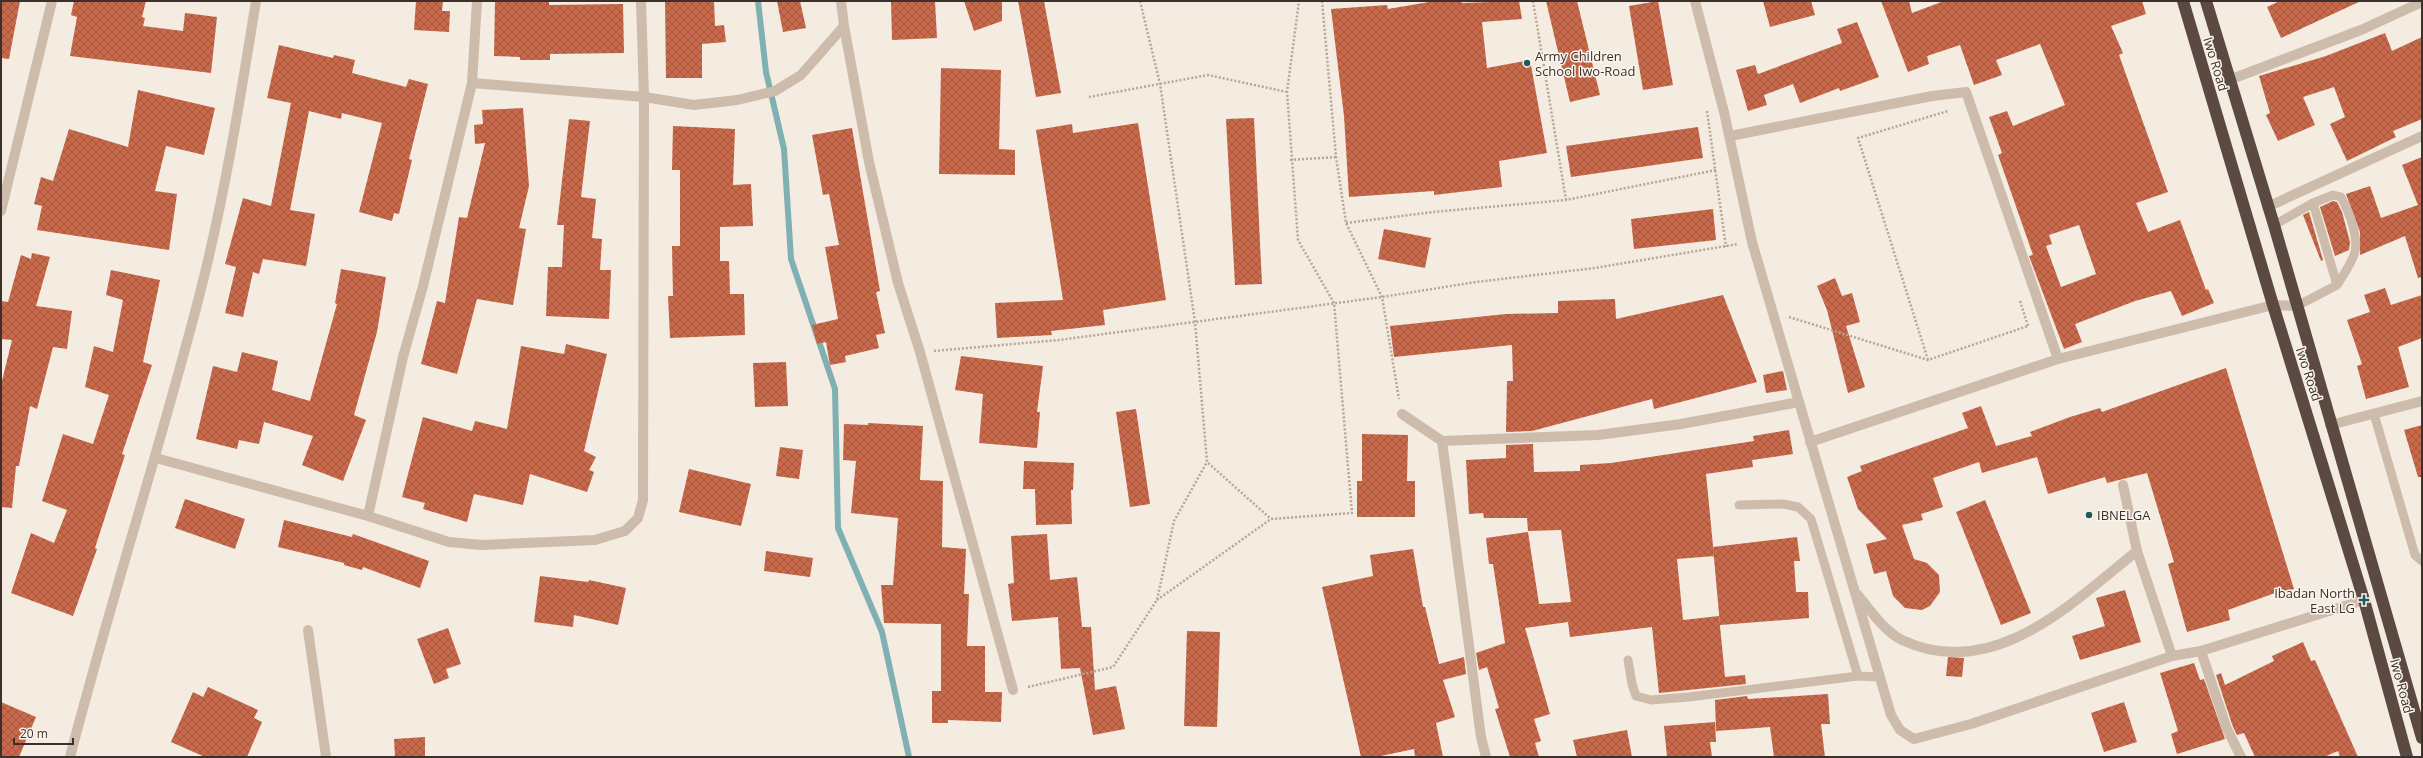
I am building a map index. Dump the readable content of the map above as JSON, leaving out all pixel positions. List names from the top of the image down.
{
  "streets": {
    "highway": ["Iwo Road"]
  },
  "places": {
    "other": ["Army Children School Iwo-Road", "IBNELGA"],
    "health": ["Ibadan North East LG"]
  },
  "scale_bar": "20 m"
}
